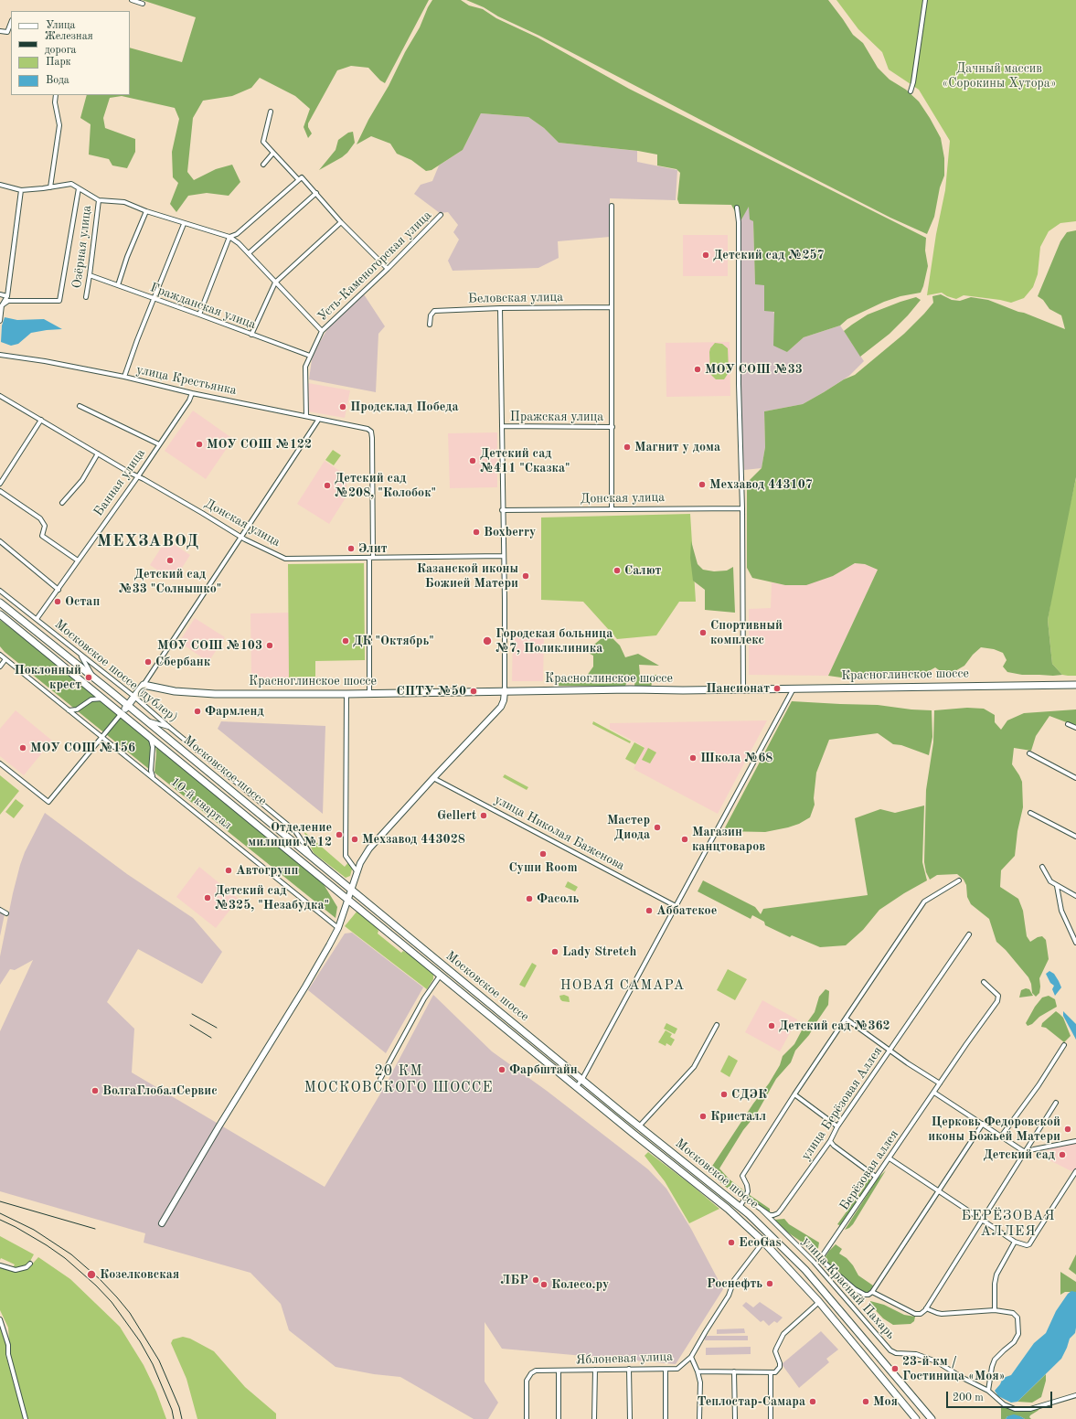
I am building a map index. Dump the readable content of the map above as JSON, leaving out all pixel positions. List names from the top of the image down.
{
  "streets": {
    "main road": ["Красноглинское шоссе", "Московское шоссе"],
    "street": [
      "Озёрная улица",
      "Усть-Каменогорская улица",
      "Беловская улица",
      "Гражданская улица",
      "улица Крестьянка",
      "Пражская улица",
      "Банная улица",
      "Донская улица",
      "Московское шоссе (дублер)",
      "10-й квартал",
      "улица Николая Баженова",
      "улица Берёзовая Аллея",
      "Берёзовая аллея",
      "улица Красный Пахарь",
      "Яблоневая улица"
    ]
  },
  "crossings": [
    ["Озёрная улица", "Гражданская улица"],
    ["улица Крестьянка", "Банная улица"],
    ["улица Крестьянка", "Донская улица"],
    ["Банная улица", "Донская улица"],
    ["Банная улица", "Московское шоссе (дублер)"],
    ["Московское шоссе (дублер)", "Московское шоссе"],
    ["улица Берёзовая Аллея", "улица Красный Пахарь"]
  ],
  "districts": [
    "МЕХЗАВОД",
    "НОВАЯ САМАРА",
    "20 КМ МОСКОВСКОГО ШОССЕ",
    "БЕРЁЗОВАЯ АЛЛЕЯ"
  ],
  "parks": ["Дачный массив «Сорокины Хутора»"],
  "places": [
    "Детский сад №257",
    "МОУ СОШ №33",
    "Продсклад Победа",
    "МОУ СОШ №122",
    "Магнит у дома",
    "Детский сад №411 \"Сказка\"",
    "Мехзавод 443107",
    "Детский сад №208, \"Колобок\"",
    "Boxberry",
    "Элит",
    "Детский сад №33 \"Солнышко\"",
    "Салют",
    "Казанской иконы Божией Матери",
    "Остап",
    "Спортивный комплекс",
    "ДК \"Октябрь\"",
    "Городская больница №7, Поликлиника",
    "МОУ СОШ №103",
    "Сбербанк",
    "Поклонный крест",
    "Пансионат",
    "СПТУ №50",
    "Фармленд",
    "МОУ СОШ №156",
    "Школа №68",
    "Gellert",
    "Мастер Диода",
    "Отделение милиции №12",
    "Мехзавод 443028",
    "Магазин канцтоваров",
    "Суши Room",
    "Автогрупп",
    "Детский сад №325, \"Незабудка\"",
    "Фасоль",
    "Аббатское",
    "Lady Stretch",
    "Детский сад №362",
    "Фарбштайн",
    "ВолгаГлобалСервис",
    "СДЭК",
    "Кристалл",
    "Церковь Федоровской иконы Божьей Матери",
    "Детский сад",
    "EcoGas",
    "Козелковская",
    "ЛБР",
    "Роснефть",
    "Колесо.ру",
    "23-й км / Гостиница «Моя»",
    "Теплостар-Самара",
    "Моя"
  ],
  "legend": [
    "Улица",
    "Железная дорога",
    "Парк",
    "Вода"
  ],
  "scale_bar": "200 m"
}
